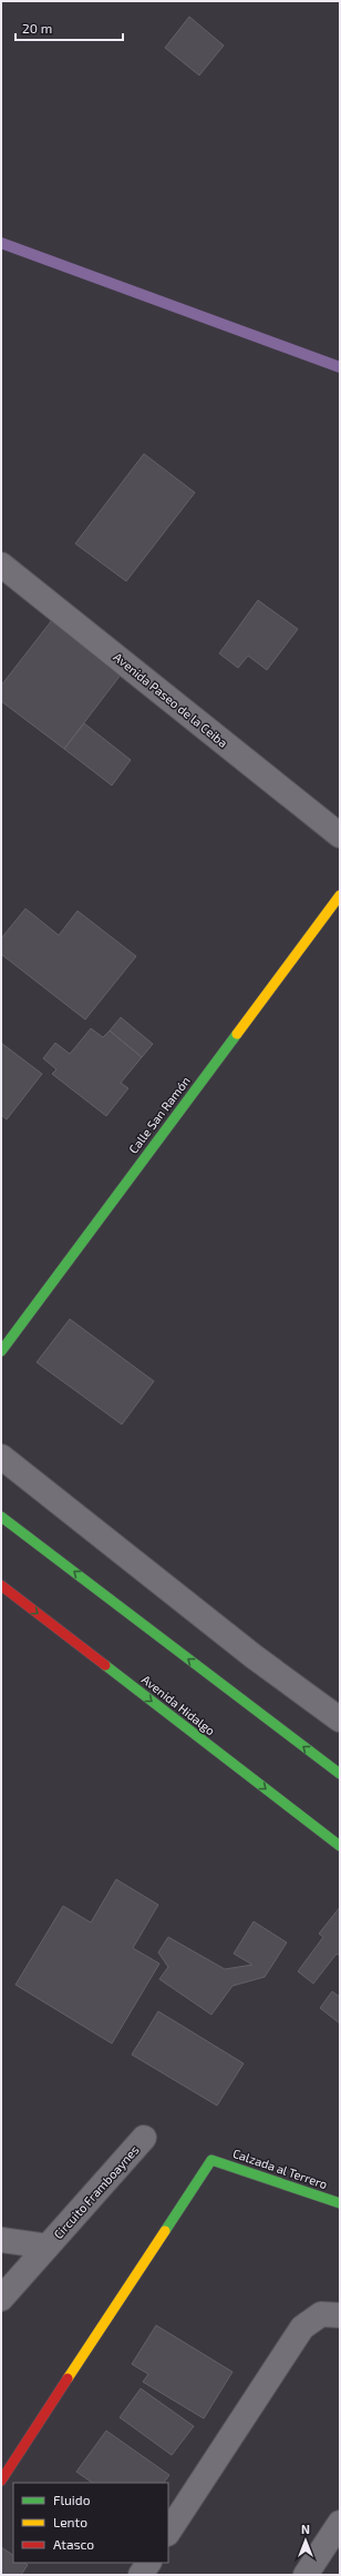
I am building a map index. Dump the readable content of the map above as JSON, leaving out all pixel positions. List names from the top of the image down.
{
  "streets": {
    "street": [
      "Avenida Paseo de la Ceiba",
      "Calle San Ramón",
      "Avenida Hidalgo",
      "Calzada al Terrero",
      "Circuito Framboaynes"
    ]
  },
  "legend": ["Fluido", "Lento", "Atasco"],
  "scale_bar": "20 m",
  "north": "top"
}
